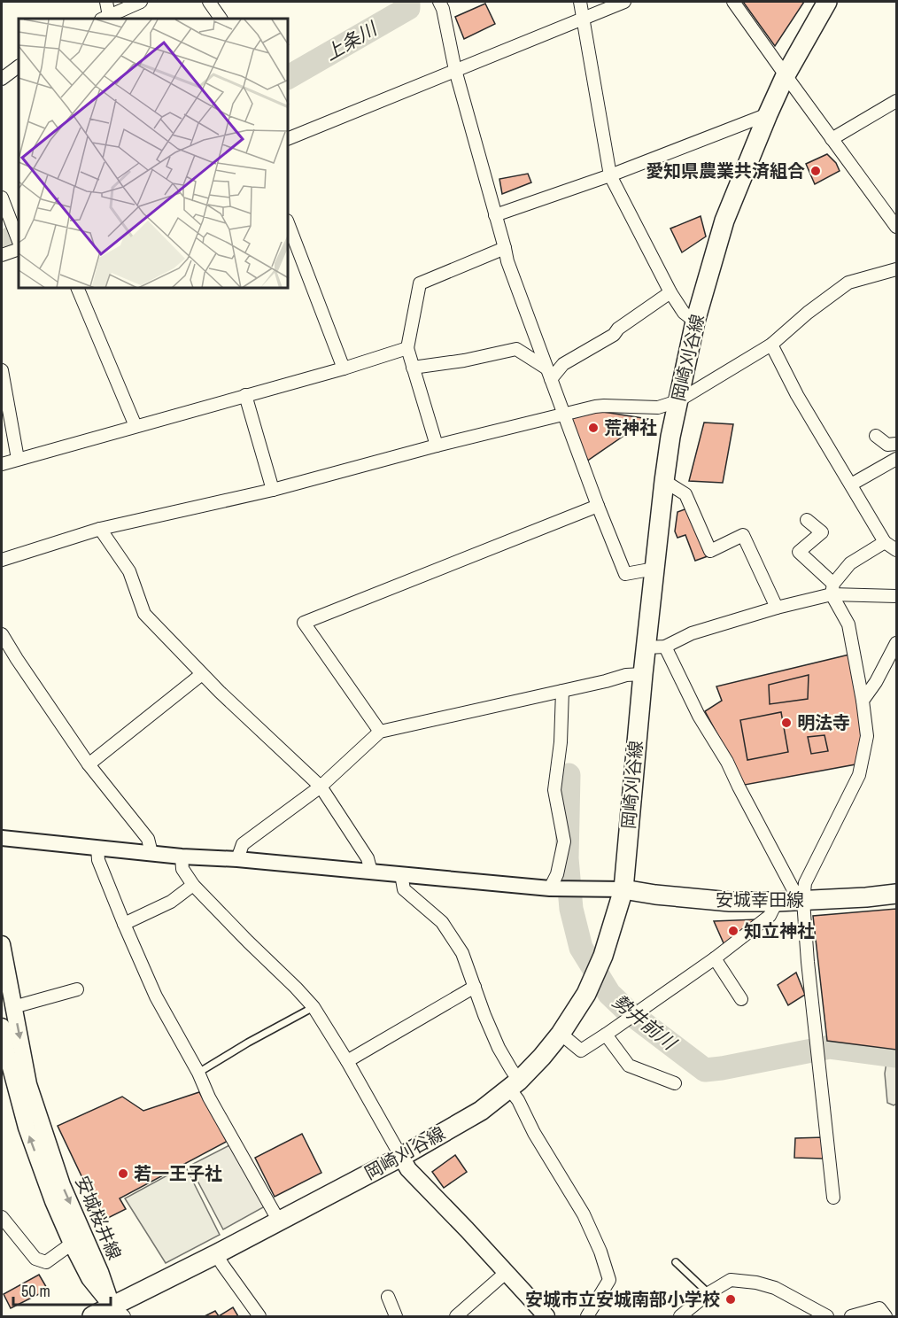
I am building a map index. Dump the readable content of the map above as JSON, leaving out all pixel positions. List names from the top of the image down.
{
  "streets": {
    "main road": ["岡崎刈谷線", "安城幸田線", "安城桜井線"]
  },
  "crossings": [
    ["岡崎刈谷線", "安城幸田線"],
    ["岡崎刈谷線", "安城桜井線"]
  ],
  "water": ["上条川", "勢井前川"],
  "places": [
    "愛知県農業共済組合",
    "荒神社",
    "明法寺",
    "知立神社",
    "若一王子社",
    "安城市立安城南部小学校"
  ],
  "scale_bar": "50 m"
}
